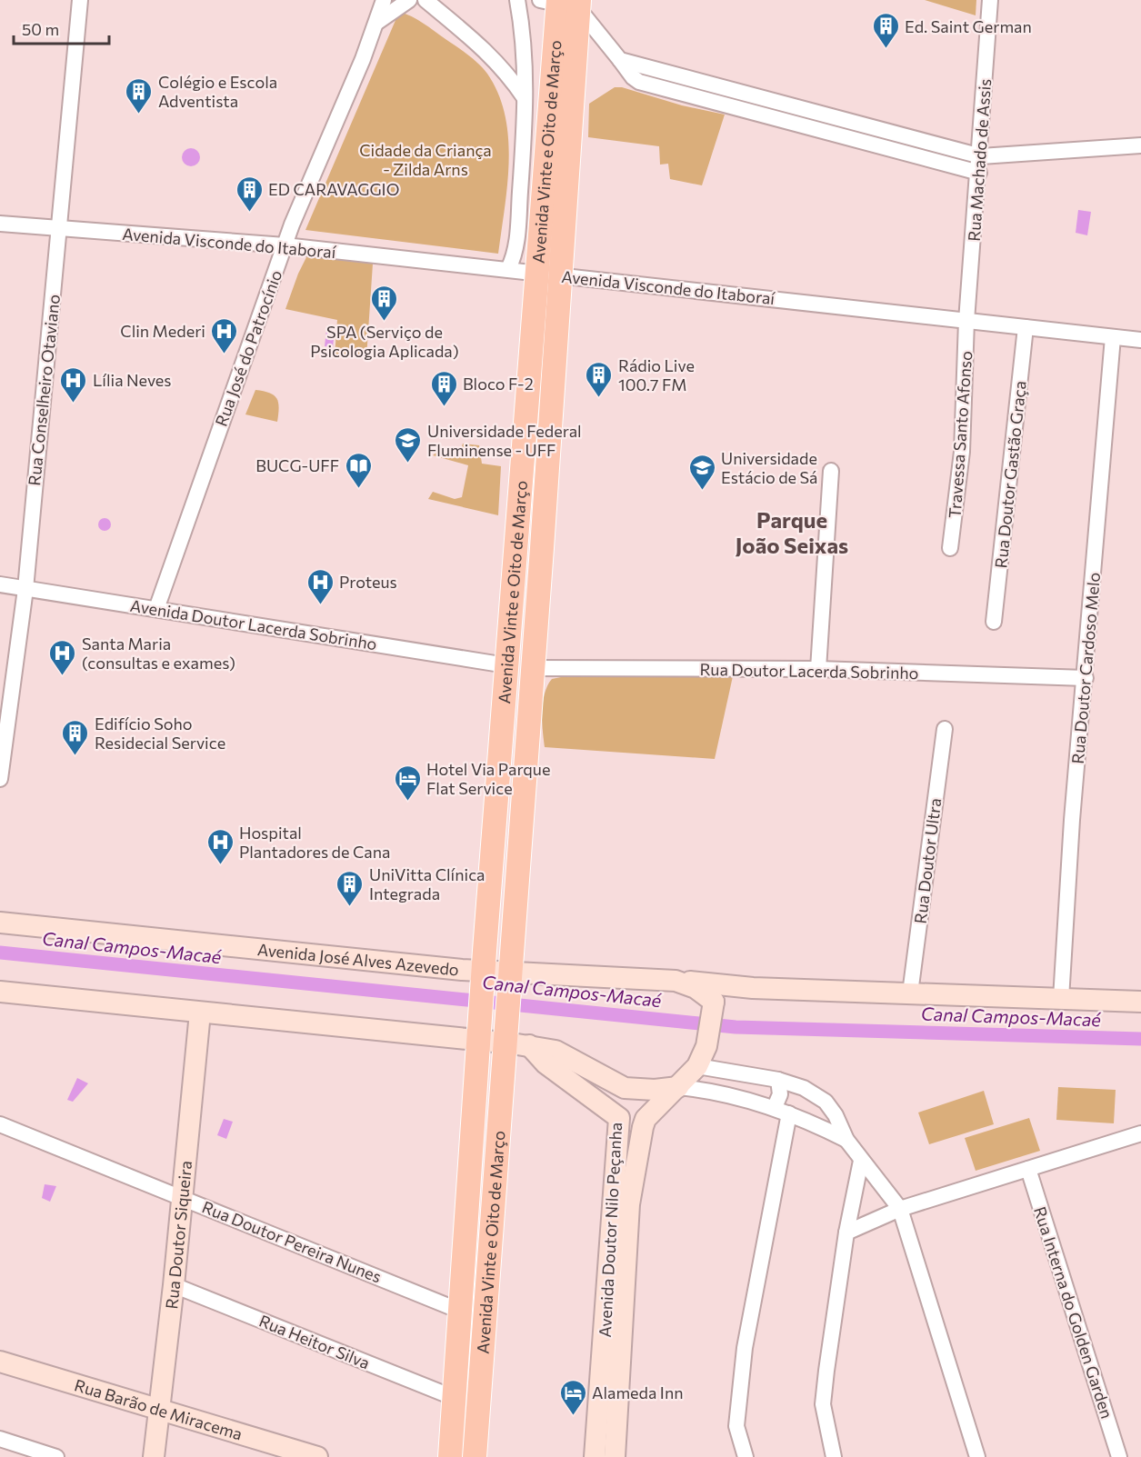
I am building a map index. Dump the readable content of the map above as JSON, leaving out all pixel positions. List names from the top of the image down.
{
  "streets": {
    "main road": [
      "Avenida Vinte e Oito de Março",
      "Avenida José Alves Azevedo",
      "Avenida Doutor Nilo Peçanha",
      "Rua Doutor Siqueira",
      "Rua Barão de Miracema"
    ],
    "street": [
      "Rua Machado de Assis",
      "Avenida Visconde do Itaboraí",
      "Rua José do Patrocínio",
      "Rua Conselheiro Otaviano",
      "Travessa Santo Afonso",
      "Rua Doutor Gastão Graça",
      "Avenida Doutor Lacerda Sobrinho",
      "Rua Doutor Cardoso Melo",
      "Rua Doutor Lacerda Sobrinho",
      "Rua Doutor Ultra",
      "Rua Doutor Pereira Nunes",
      "Rua Interna do Golden Garden",
      "Rua Heitor Silva"
    ]
  },
  "crossings": [
    ["Avenida Vinte e Oito de Março", "Avenida Visconde do Itaboraí"],
    ["Avenida Vinte e Oito de Março", "Avenida Doutor Lacerda Sobrinho"],
    ["Avenida Vinte e Oito de Março", "Rua Doutor Lacerda Sobrinho"],
    ["Avenida Vinte e Oito de Março", "Avenida José Alves Azevedo"],
    ["Avenida Vinte e Oito de Março", "Rua Doutor Pereira Nunes"],
    ["Avenida Vinte e Oito de Março", "Rua Heitor Silva"],
    ["Rua Machado de Assis", "Avenida Visconde do Itaboraí"],
    ["Rua Machado de Assis", "Travessa Santo Afonso"],
    ["Avenida Visconde do Itaboraí", "Rua José do Patrocínio"],
    ["Avenida Visconde do Itaboraí", "Rua Conselheiro Otaviano"],
    ["Avenida Visconde do Itaboraí", "Travessa Santo Afonso"],
    ["Avenida Visconde do Itaboraí", "Rua Doutor Gastão Graça"],
    ["Avenida Visconde do Itaboraí", "Rua Doutor Cardoso Melo"],
    ["Rua José do Patrocínio", "Avenida Doutor Lacerda Sobrinho"],
    ["Rua Conselheiro Otaviano", "Avenida Doutor Lacerda Sobrinho"],
    ["Rua Doutor Cardoso Melo", "Rua Doutor Lacerda Sobrinho"],
    ["Rua Doutor Siqueira", "Rua Doutor Pereira Nunes"],
    ["Rua Doutor Siqueira", "Rua Heitor Silva"],
    ["Rua Doutor Siqueira", "Rua Barão de Miracema"]
  ],
  "districts": ["Parque João Seixas"],
  "water": ["Canal Campos-Macaé"],
  "parks": ["Cidade da Criança - Zilda Arns"],
  "places": {
    "building": [
      "Ed. Saint German",
      "Colégio e Escola Adventista",
      "ED CARAVAGGIO",
      "SPA (Serviço de Psicologia Aplicada)",
      "Rádio Live 100.7 FM",
      "Bloco F-2",
      "Edifício Soho Residecial Service",
      "UniVitta Clínica Integrada"
    ],
    "hospital": [
      "Clin Mederi",
      "Lília Neves",
      "Proteus",
      "Santa Maria (consultas e exames)",
      "Hospital Plantadores de Cana"
    ],
    "school or university": ["Universidade Federal Fluminense - UFF", "Universidade Estácio de Sá"],
    "library": ["BUCG-UFF"],
    "hotel": ["Hotel Via Parque Flat Service", "Alameda Inn"]
  },
  "scale_bar": "50 m"
}
